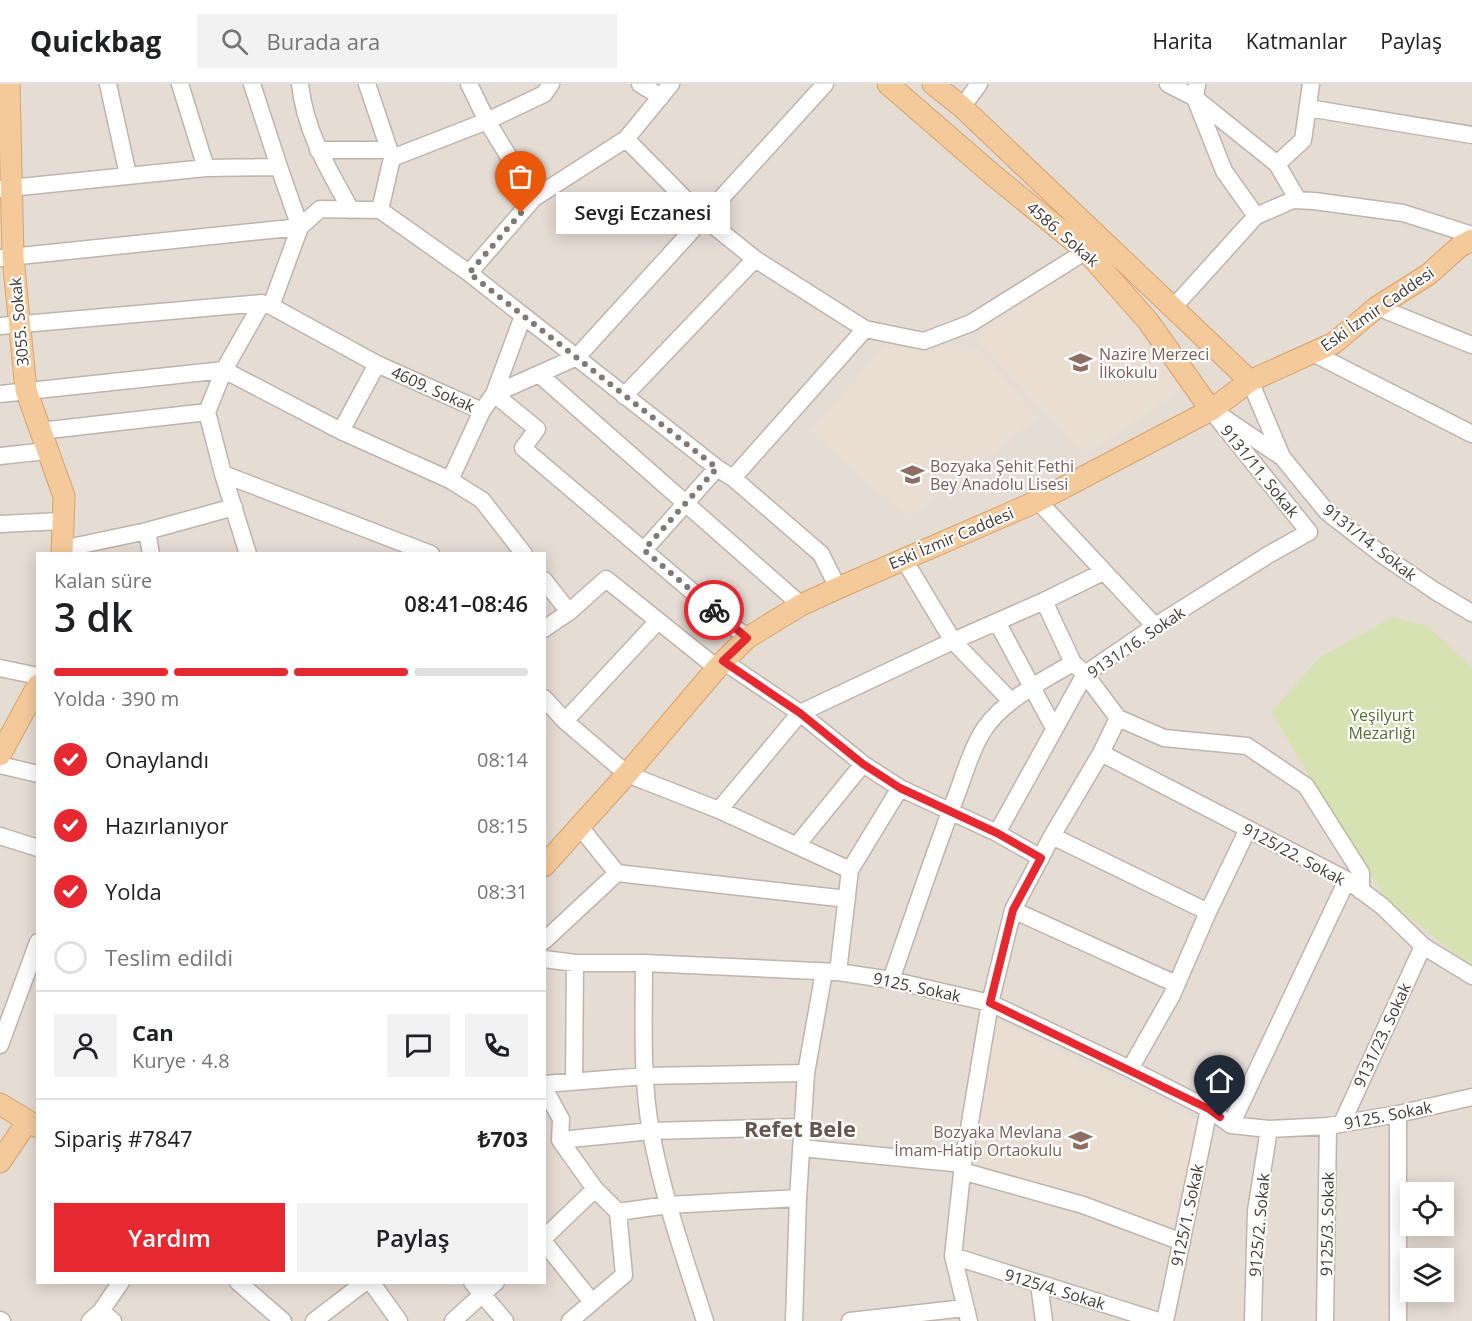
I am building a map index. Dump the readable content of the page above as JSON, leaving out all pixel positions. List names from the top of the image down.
{
  "streets": {
    "main road": ["4586. Sokak", "Eski İzmir Caddesi", "3055. Sokak"],
    "street": [
      "4609. Sokak",
      "9131/11. Sokak",
      "9131/14. Sokak",
      "9131/16. Sokak",
      "9125/22. Sokak",
      "9125. Sokak",
      "9131/23. Sokak",
      "9125/1. Sokak",
      "9125/3. Sokak",
      "9125/2. Sokak",
      "9125/4. Sokak"
    ]
  },
  "crossings": [
    ["4586. Sokak", "Eski İzmir Caddesi"],
    ["4586. Sokak", "9131/11. Sokak"],
    ["4586. Sokak", "9131/14. Sokak"],
    ["Eski İzmir Caddesi", "9131/11. Sokak"],
    ["Eski İzmir Caddesi", "9131/14. Sokak"],
    ["9131/11. Sokak", "9131/14. Sokak"],
    ["9131/11. Sokak", "9131/16. Sokak"],
    ["9125/22. Sokak", "9131/23. Sokak"],
    ["9125. Sokak", "9131/23. Sokak"],
    ["9125. Sokak", "9125/1. Sokak"],
    ["9125. Sokak", "9125/3. Sokak"],
    ["9125. Sokak", "9125/2. Sokak"],
    ["9131/23. Sokak", "9125/3. Sokak"]
  ],
  "districts": ["Refet Bele"],
  "parks": ["Yeşilyurt Mezarlığı"],
  "places": {
    "other": ["Sevgi Eczanesi"],
    "school or university": ["Nazire Merzeci İlkokulu", "Bozyaka Şehit Fethi Bey Anadolu Lisesi", "Bozyaka Mevlana İmam-Hatip Ortaokulu"]
  },
  "page": {
    "header": "Quickbag",
    "search": "Burada ara",
    "nav": ["Harita", "Katmanlar", "Paylaş"],
    "bubble": "Sevgi Eczanesi",
    "heading": ["3 dk", "Kalan süre", "08:41–08:46"],
    "panel": [
      "Can",
      "Kurye · 4.8",
      "Sipariş #7847",
      "₺703"
    ],
    "bar": "Yolda · 390 m",
    "list": [
      ["Onaylandı", "08:14"],
      ["Hazırlanıyor", "08:15"],
      ["Yolda", "08:31"],
      "Teslim edildi"
    ],
    "buttons": ["Yardım", "Paylaş"]
  }
}
